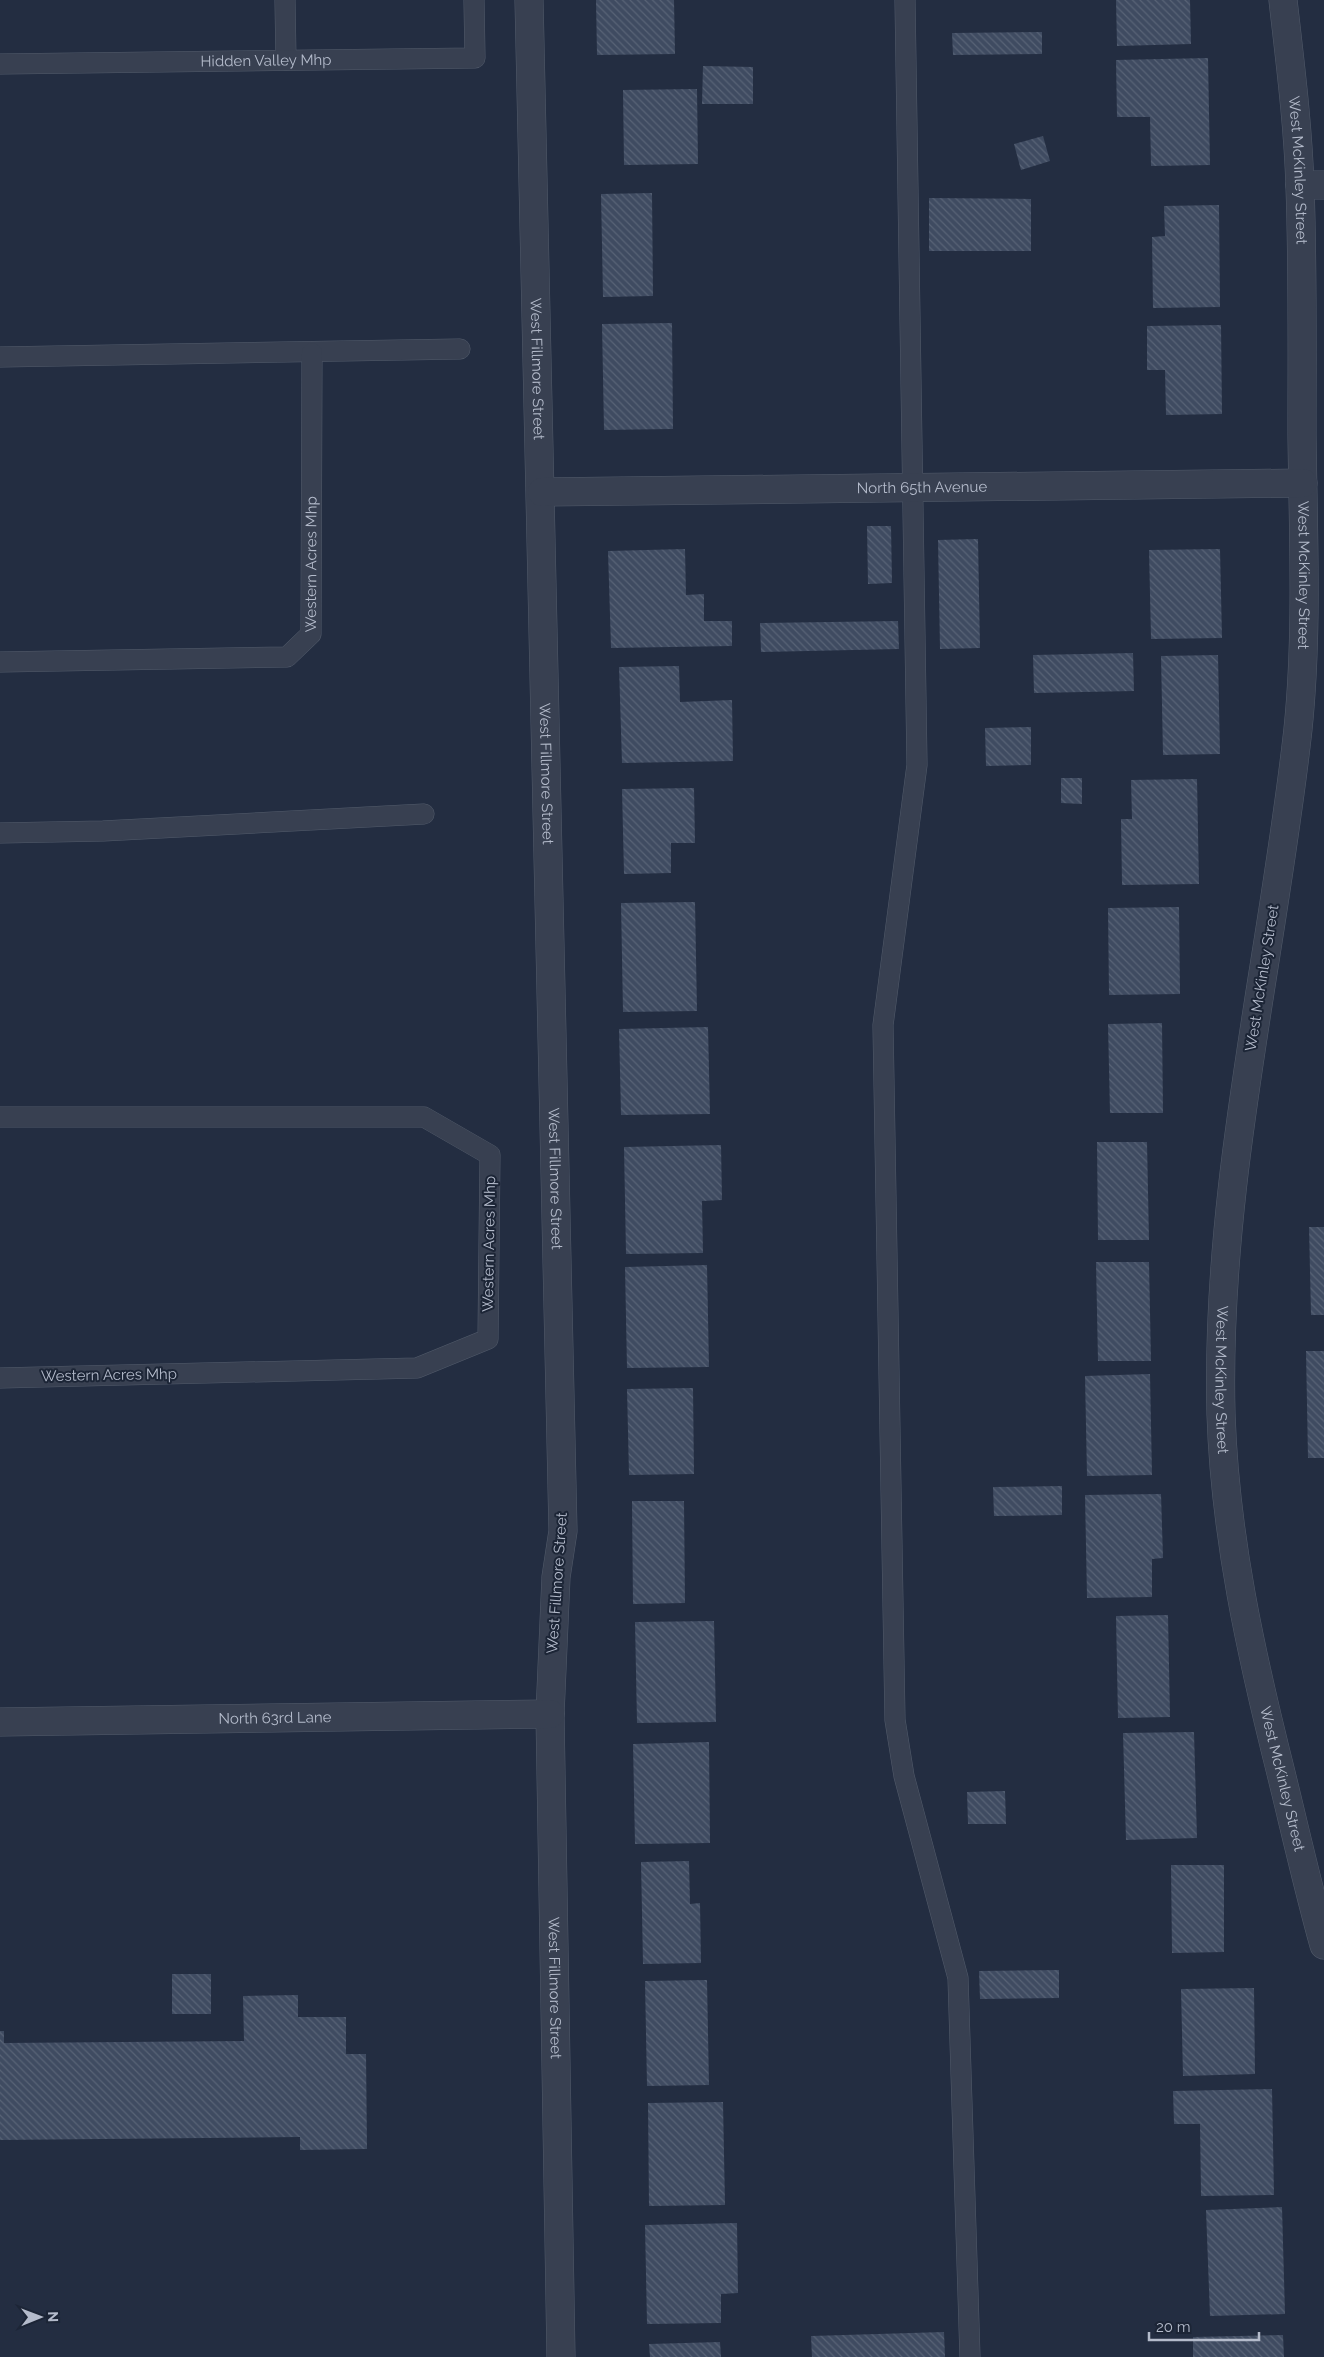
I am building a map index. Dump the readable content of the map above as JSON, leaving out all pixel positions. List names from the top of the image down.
{
  "streets": {
    "street": [
      "West McKinley Street",
      "West Fillmore Street",
      "North 65th Avenue",
      "North 63rd Lane"
    ],
    "lane": ["Hidden Valley Mhp", "Western Acres Mhp"]
  },
  "crossings": [
    ["West McKinley Street", "North 65th Avenue"],
    ["West Fillmore Street", "North 65th Avenue"],
    ["West Fillmore Street", "North 63rd Lane"]
  ],
  "scale_bar": "20 m",
  "north": "right"
}
